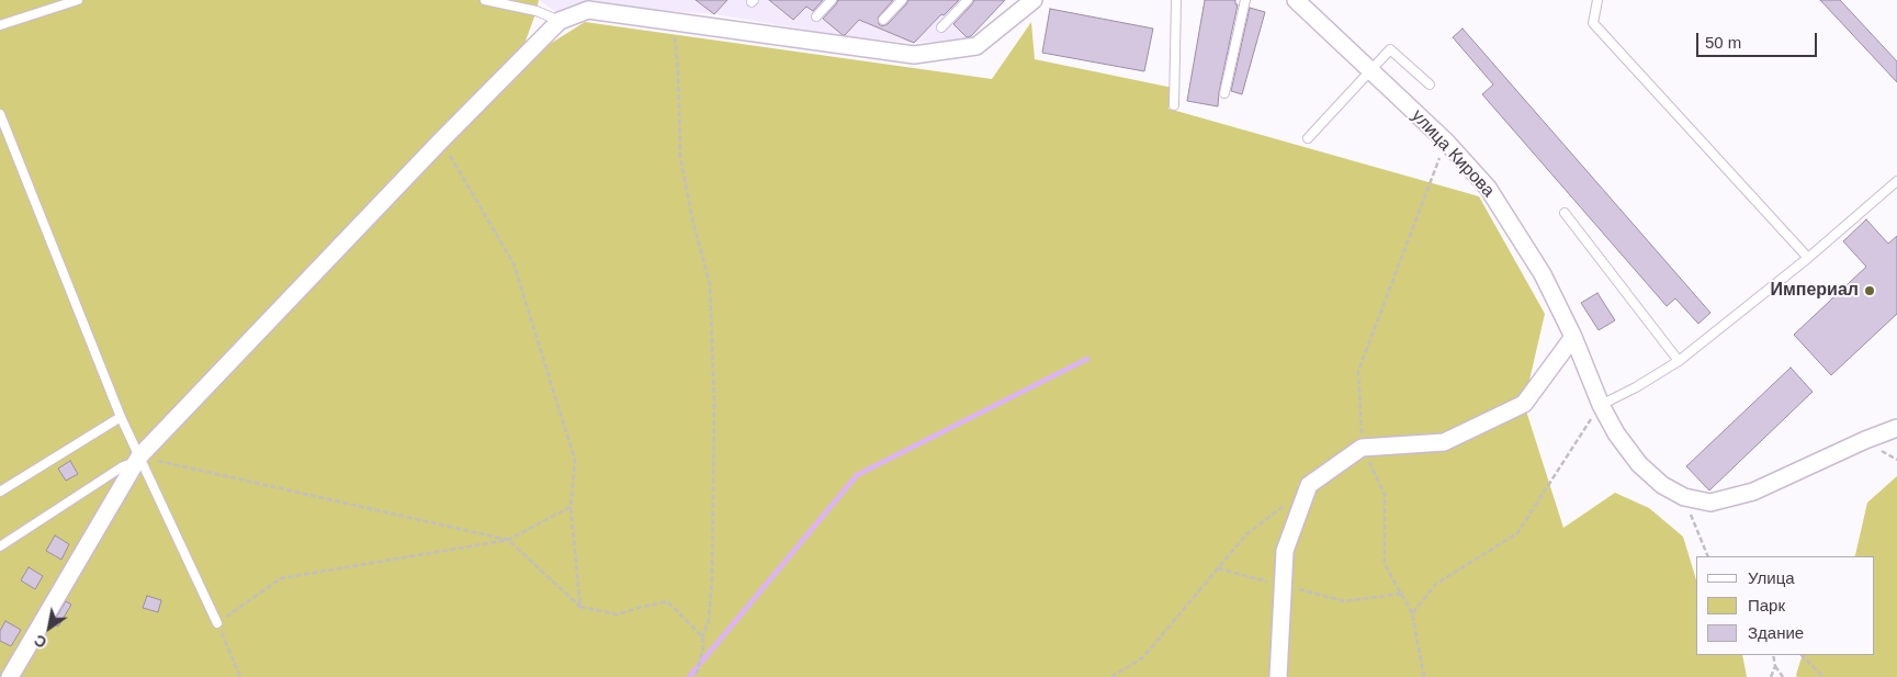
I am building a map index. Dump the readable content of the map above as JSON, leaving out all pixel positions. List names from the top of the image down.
{
  "streets": {
    "street": ["улица Кирова"]
  },
  "places": ["Империал"],
  "legend": ["Улица", "Парк", "Здание"],
  "scale_bar": "50 m",
  "north": "bottom left"
}
